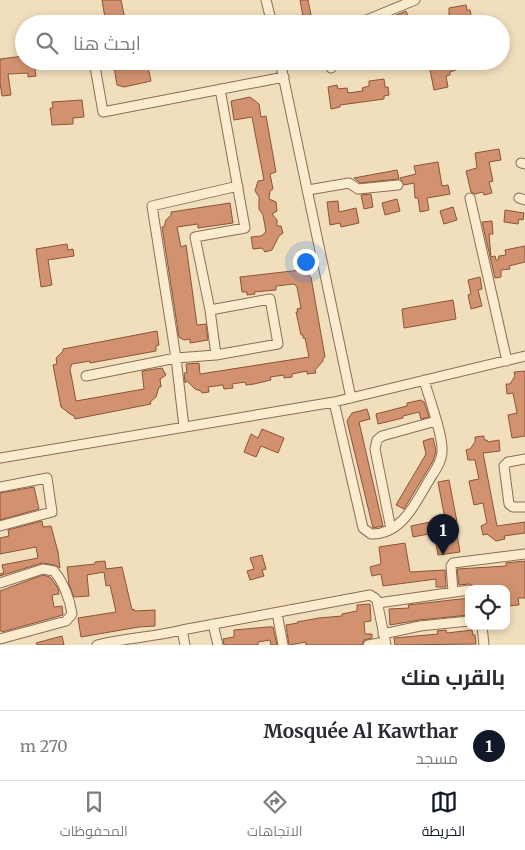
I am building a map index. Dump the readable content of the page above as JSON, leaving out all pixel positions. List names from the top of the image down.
{
  "page": {
    "search": "ابحث هنا",
    "pins": "1",
    "heading": "بالقرب منك",
    "list": [
      {
        "mark": "1",
        "name": "Mosquée Al Kawthar",
        "note": "مسجد",
        "value": "270 m"
      }
    ],
    "nav": ["الخريطة", "الاتجاهات", "المحفوظات"]
  }
}
